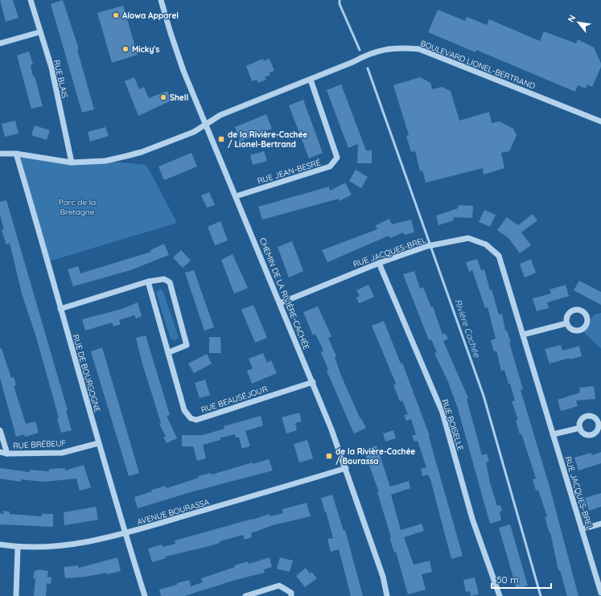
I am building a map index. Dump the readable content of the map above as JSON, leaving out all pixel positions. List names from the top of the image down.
{
  "streets": {
    "street": [
      "BOULEVARD LIONEL-BERTRAND",
      "RUE BLAIS",
      "RUE JEAN-BESRÉ",
      "RUE JACQUES-BREL",
      "CHEMIN DE LA RIVIÈRE-CACHÉE",
      "RUE DE BOURGOGNE",
      "RUE BEAUSÉJOUR",
      "RUE BOISELLE",
      "RUE BRÉBEUF",
      "AVENUE BOURASSA"
    ]
  },
  "crossings": [
    ["BOULEVARD LIONEL-BERTRAND", "RUE BLAIS"],
    ["BOULEVARD LIONEL-BERTRAND", "RUE JEAN-BESRÉ"],
    ["BOULEVARD LIONEL-BERTRAND", "CHEMIN DE LA RIVIÈRE-CACHÉE"],
    ["BOULEVARD LIONEL-BERTRAND", "RUE DE BOURGOGNE"],
    ["RUE JEAN-BESRÉ", "CHEMIN DE LA RIVIÈRE-CACHÉE"],
    ["RUE JACQUES-BREL", "CHEMIN DE LA RIVIÈRE-CACHÉE"],
    ["RUE JACQUES-BREL", "RUE BOISELLE"],
    ["CHEMIN DE LA RIVIÈRE-CACHÉE", "RUE BEAUSÉJOUR"],
    ["CHEMIN DE LA RIVIÈRE-CACHÉE", "AVENUE BOURASSA"],
    ["RUE DE BOURGOGNE", "RUE BRÉBEUF"],
    ["RUE DE BOURGOGNE", "AVENUE BOURASSA"]
  ],
  "water": ["Rivière Cachée"],
  "parks": ["Parc de la Bretagne"],
  "places": {
    "other": ["Alowa Apparel", "Micky's", "Shell"],
    "transit": ["de la Rivière-Cachée / Lionel-Bertrand", "de la Rivière-Cachée / Bourassa"]
  },
  "scale_bar": "50 m",
  "north": "top left"
}
